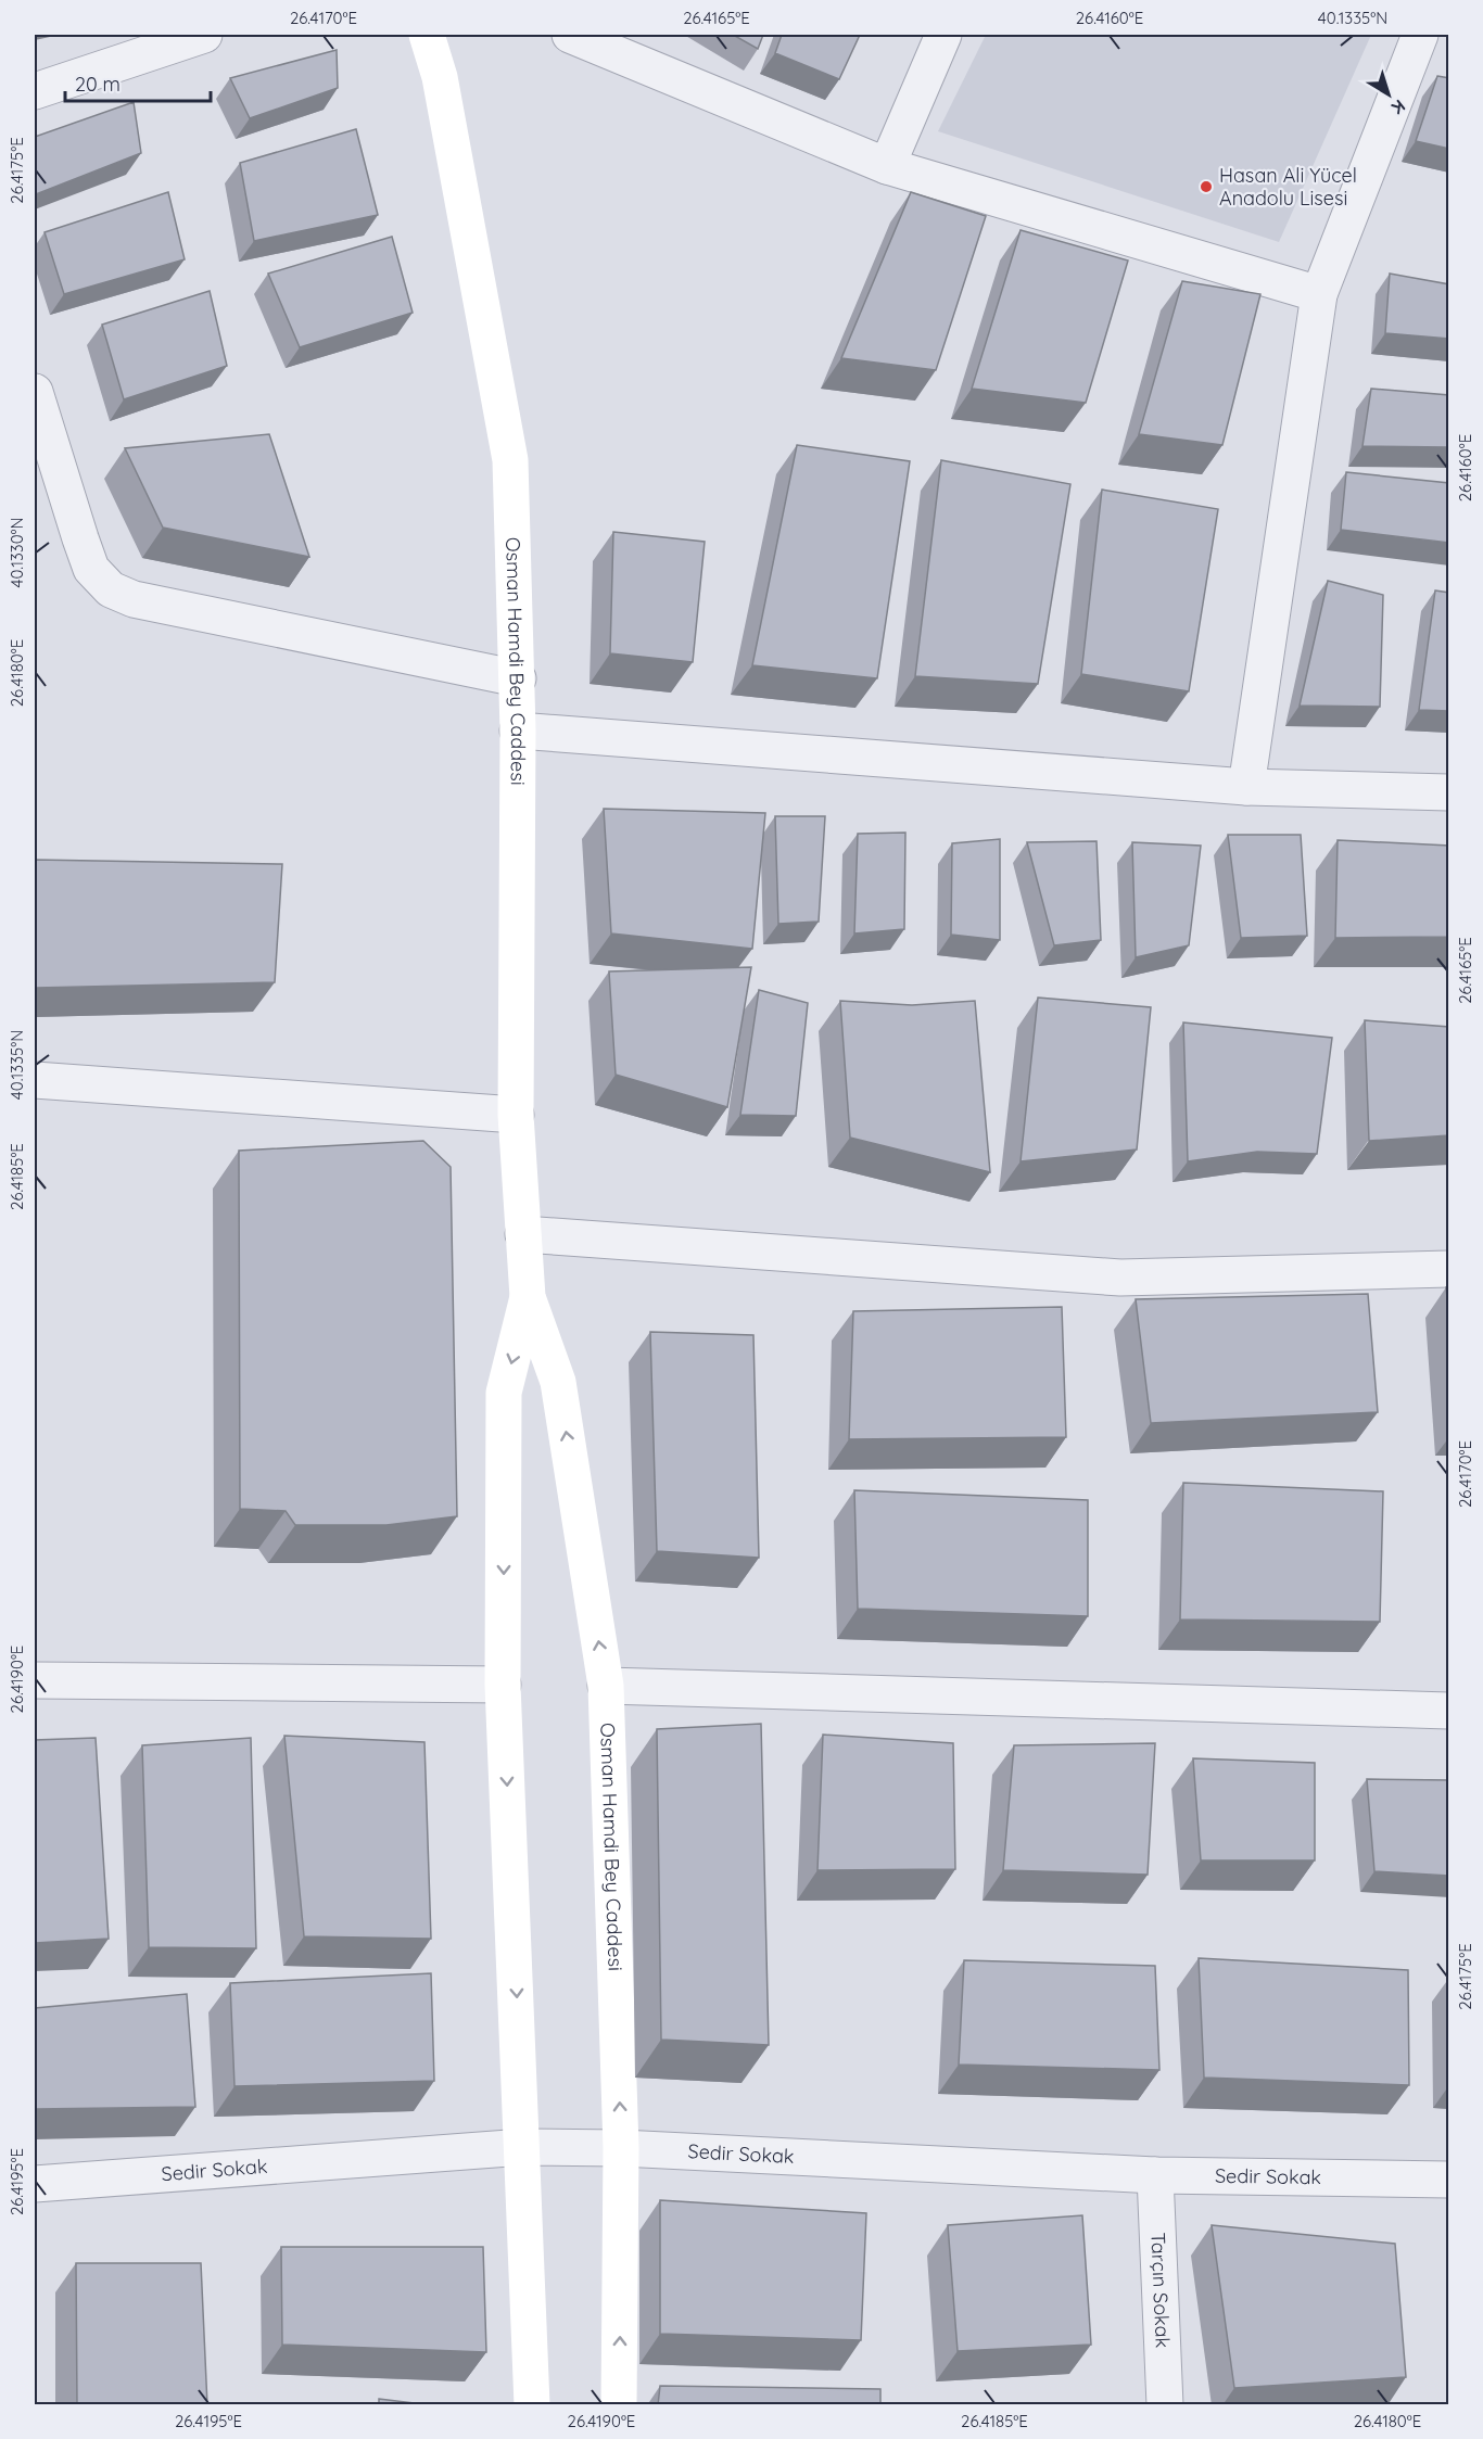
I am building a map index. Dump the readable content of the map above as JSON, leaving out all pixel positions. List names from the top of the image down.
{
  "streets": {
    "street": ["Osman Hamdi Bey Caddesi", "Sedir Sokak", "Tarçın Sokak"]
  },
  "crossings": [
    ["Osman Hamdi Bey Caddesi", "Sedir Sokak"],
    ["Sedir Sokak", "Tarçın Sokak"]
  ],
  "places": ["Hasan Ali Yücel Anadolu Lisesi"],
  "scale_bar": "20 m",
  "north": "bottom right",
  "coordinates": [
    "26.4170°E",
    "26.4165°E",
    "26.4160°E",
    "40.1335°N",
    "26.4175°E",
    "40.1330°N",
    "26.4180°E",
    "26.4185°E",
    "26.4190°E",
    "26.4195°E"
  ]
}
